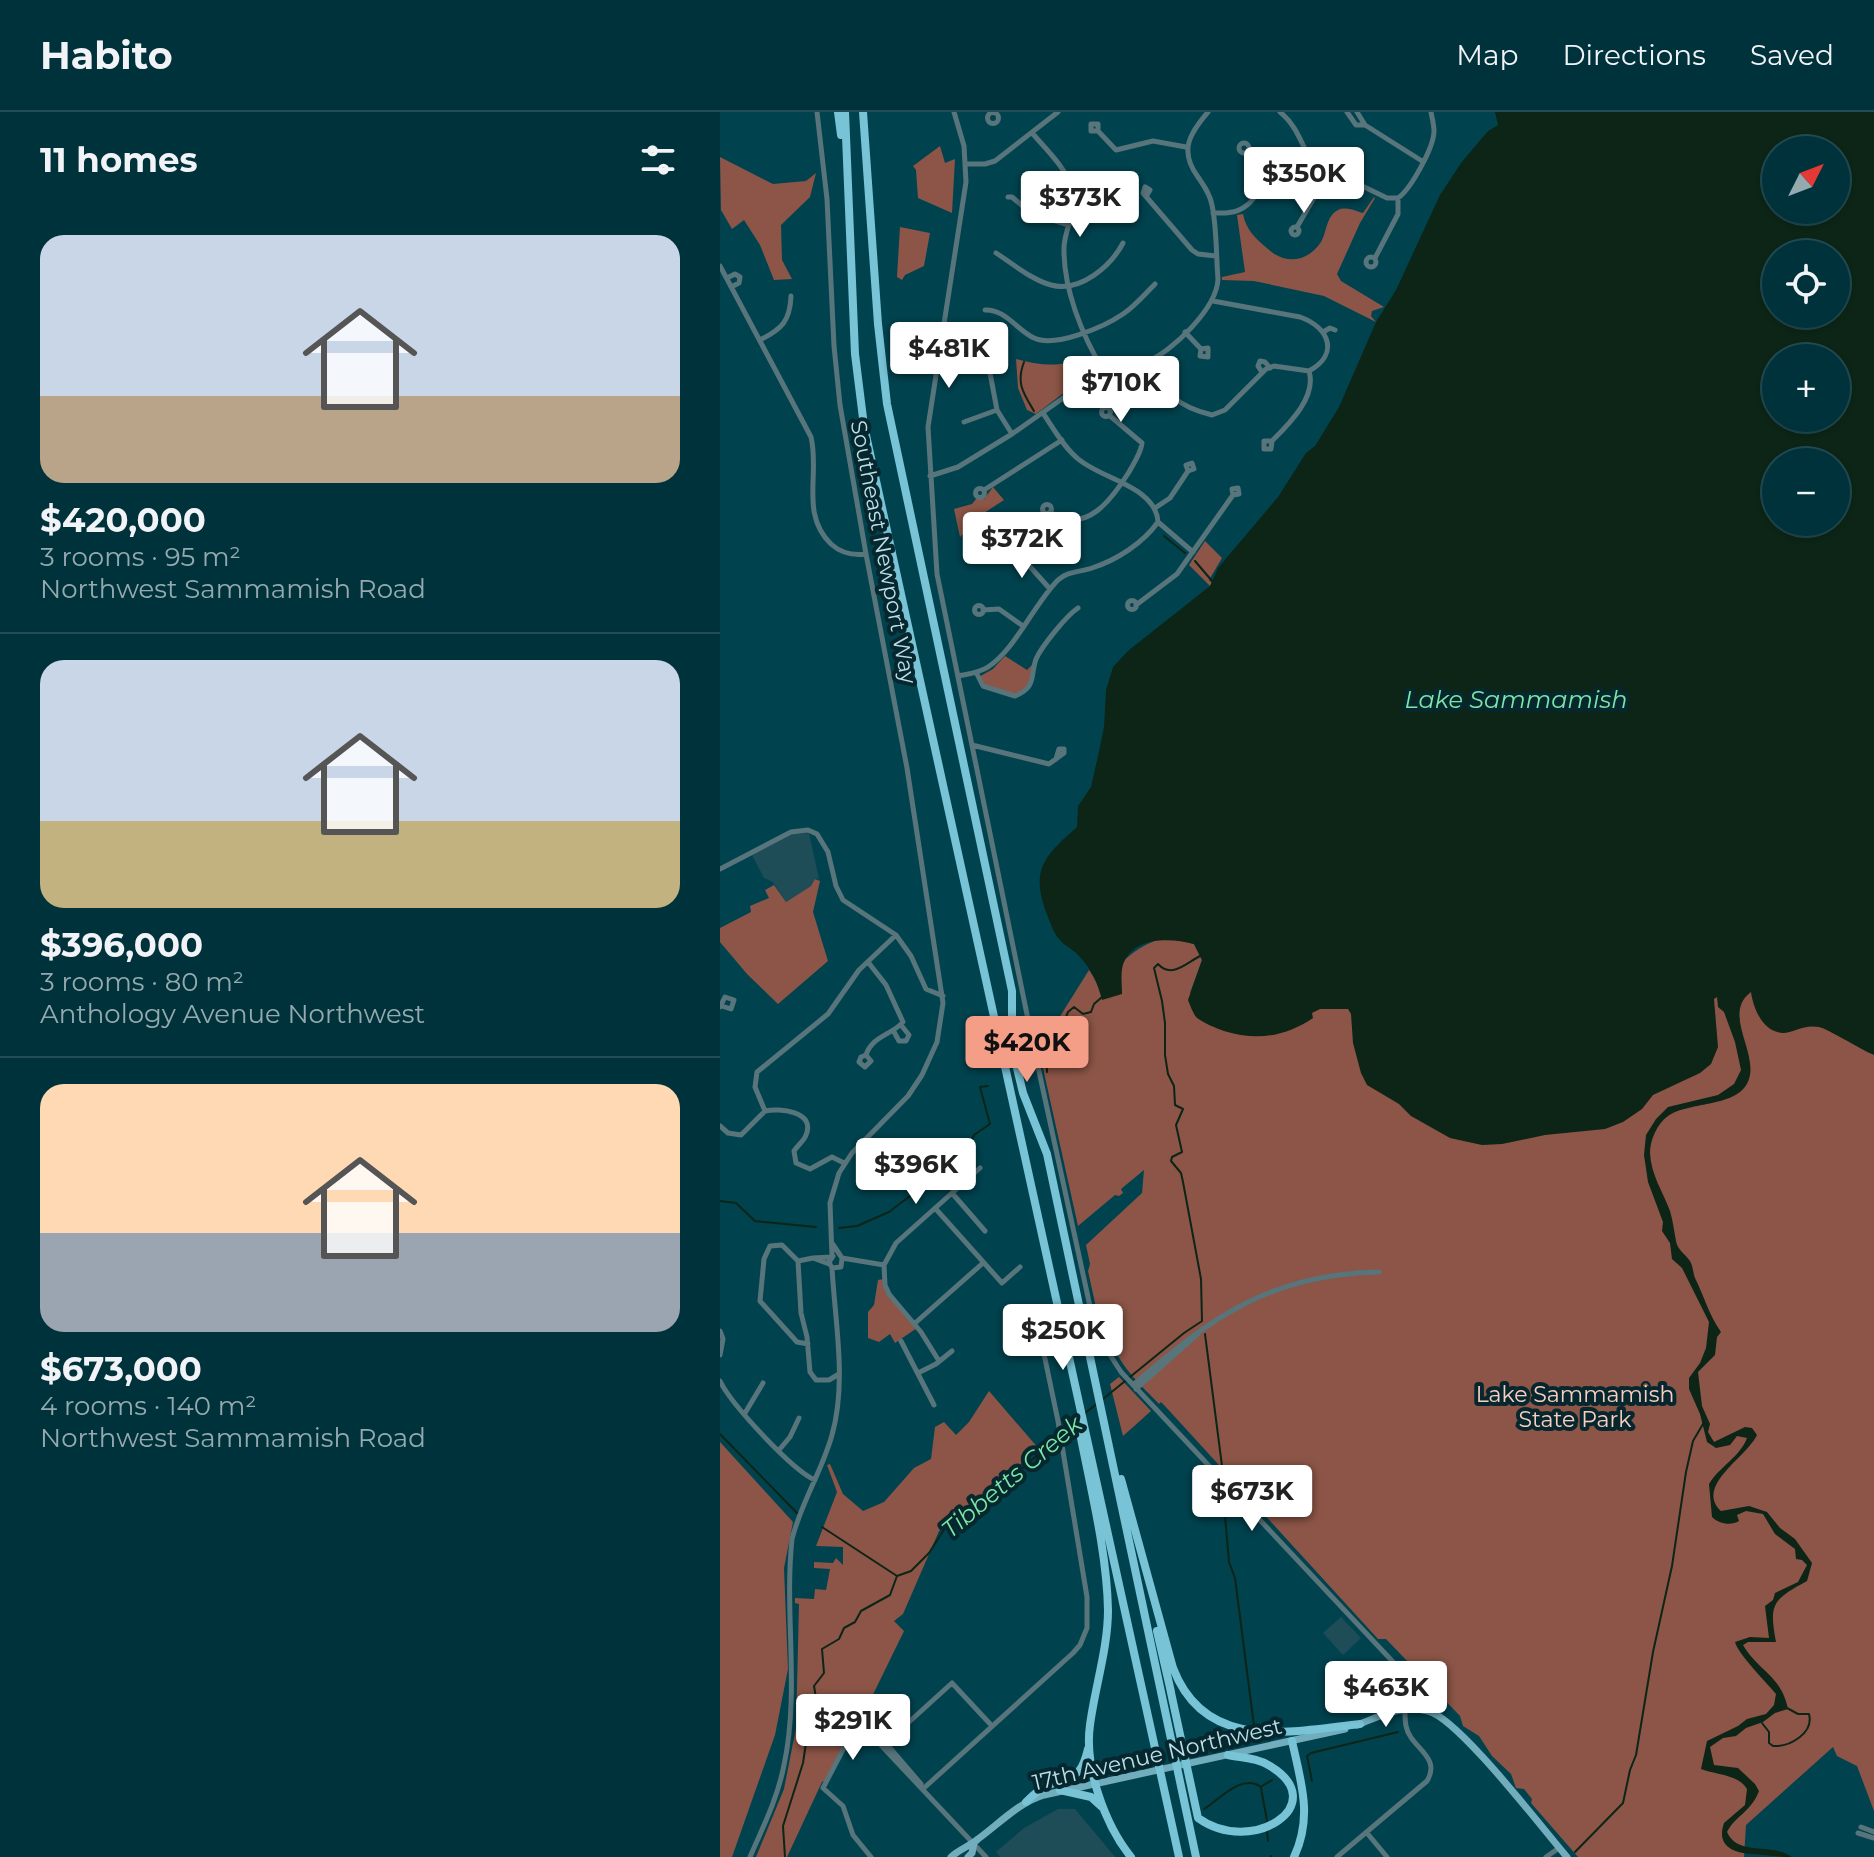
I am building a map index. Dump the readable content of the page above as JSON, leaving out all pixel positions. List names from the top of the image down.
{
  "streets": {
    "main road": ["17th Avenue Northwest"],
    "street": ["Southeast Newport Way"]
  },
  "water": ["Lake Sammamish", "Tibbetts Creek"],
  "parks": ["Lake Sammamish State Park"],
  "north": "top right",
  "page": {
    "header": "Habito",
    "nav": ["Map", "Directions", "Saved"],
    "heading": "11 homes",
    "map_buttons": ["+", "−"],
    "price": [
      "$350K",
      "$373K",
      "$481K",
      "$710K",
      "$372K",
      "$420K",
      "$396K",
      "$250K",
      "$673K",
      "$463K",
      "$291K"
    ],
    "list": [
      {
        "name": "$420,000",
        "note": "3 rooms · 95 m² · Northwest Sammamish Road"
      },
      {
        "name": "$396,000",
        "note": "3 rooms · 80 m² · Anthology Avenue Northwest"
      },
      {
        "name": "$673,000",
        "note": "4 rooms · 140 m² · Northwest Sammamish Road"
      }
    ]
  }
}
